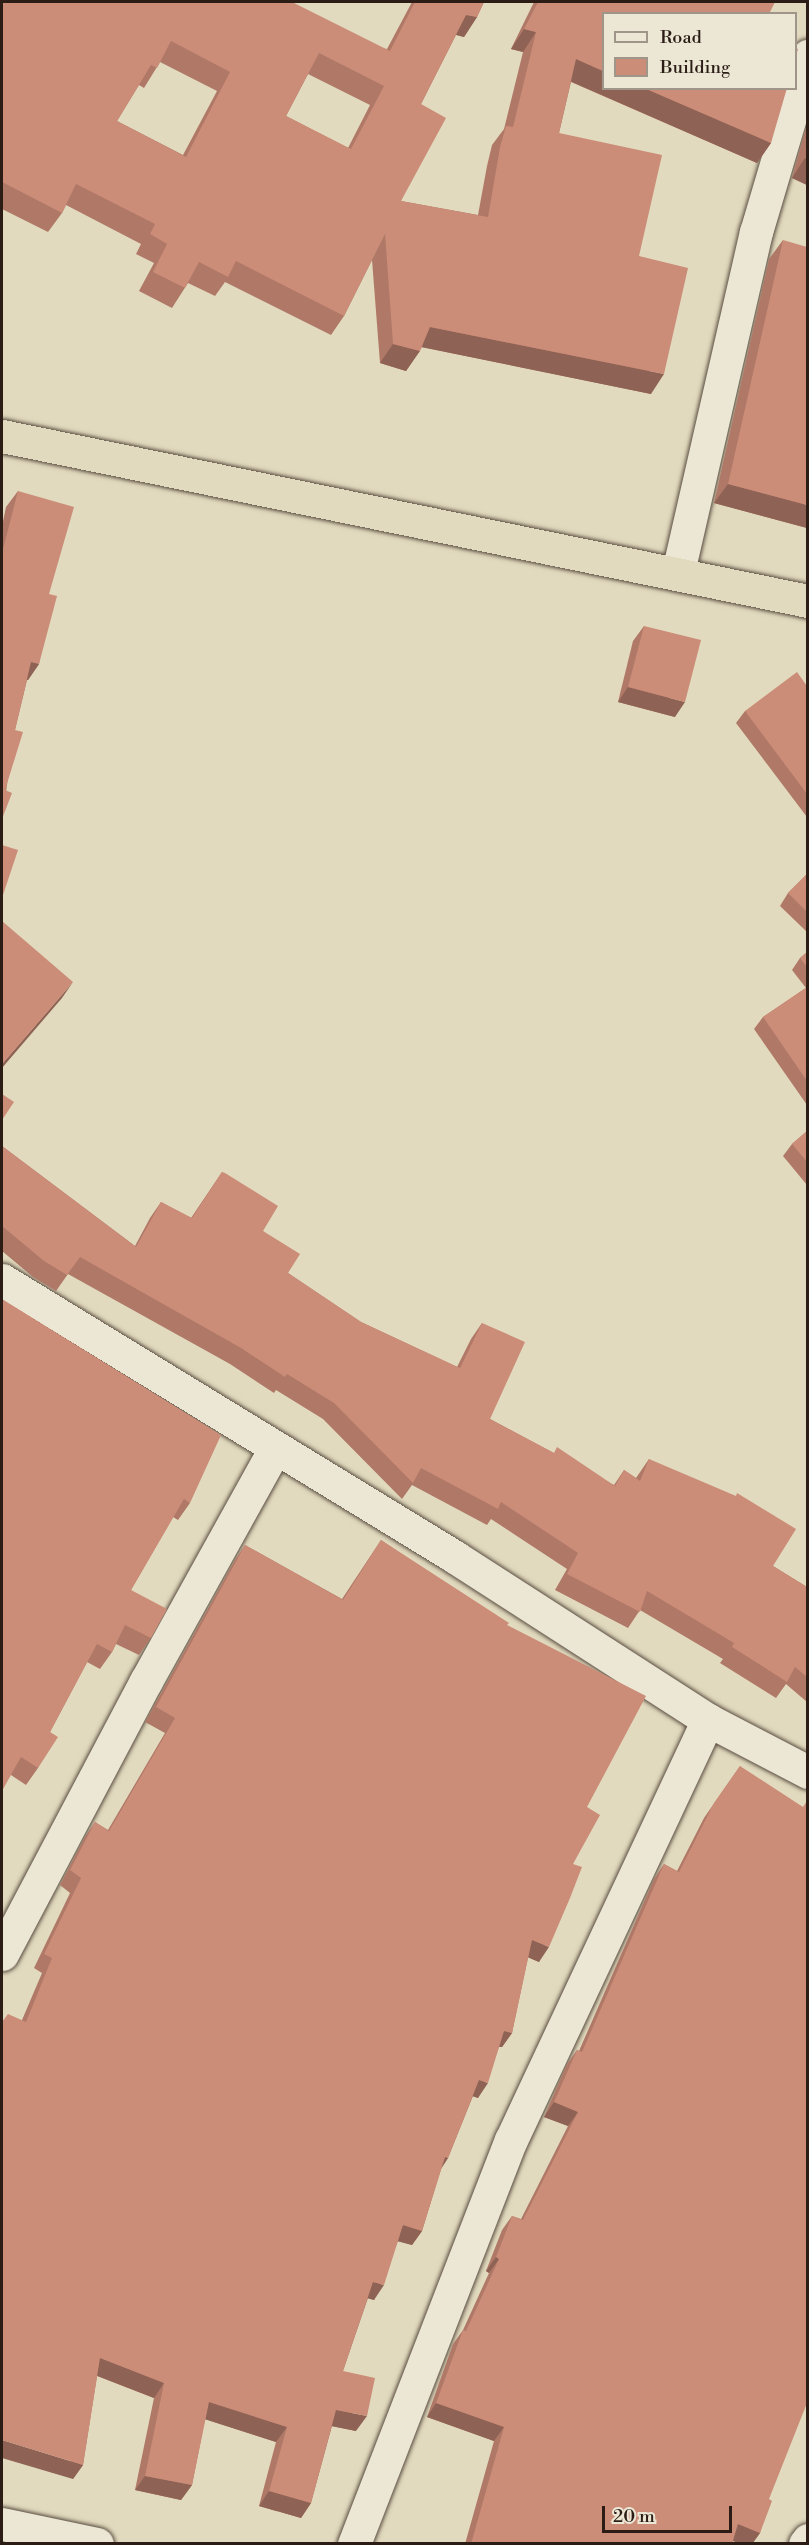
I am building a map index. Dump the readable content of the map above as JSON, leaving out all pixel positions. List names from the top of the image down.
{
  "legend": ["Road", "Building"],
  "scale_bar": "20 m"
}
